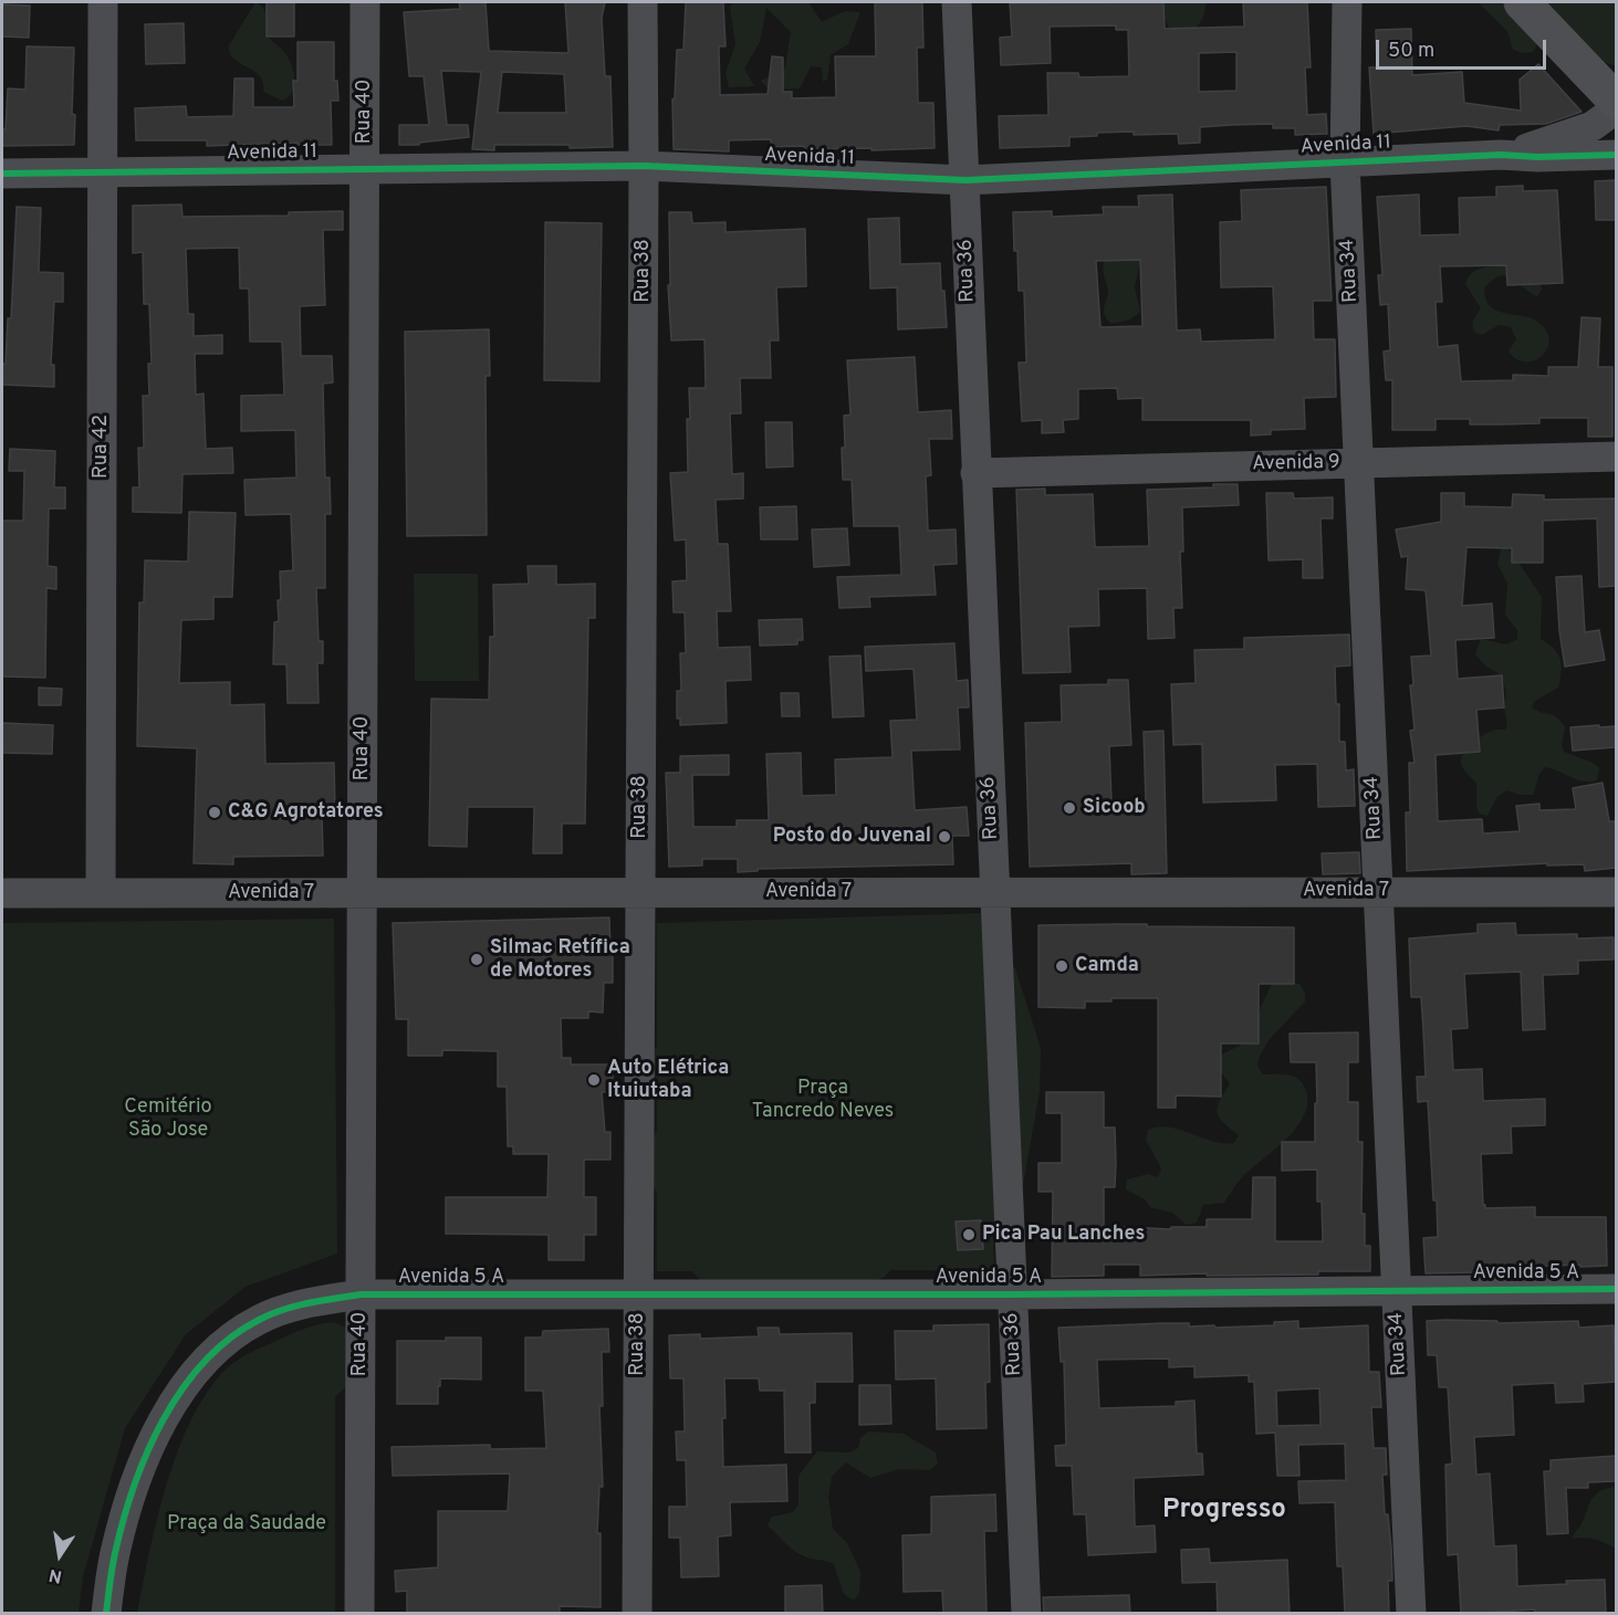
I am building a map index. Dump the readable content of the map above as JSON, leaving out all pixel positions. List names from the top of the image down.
{
  "streets": {
    "street": [
      "Rua 40",
      "Avenida 11",
      "Rua 38",
      "Rua 36",
      "Rua 34",
      "Rua 42",
      "Avenida 9",
      "Avenida 7",
      "Avenida 5 A"
    ]
  },
  "crossings": [
    ["Rua 40", "Avenida 11"],
    ["Rua 40", "Avenida 7"],
    ["Rua 40", "Avenida 5 A"],
    ["Avenida 11", "Rua 38"],
    ["Avenida 11", "Rua 36"],
    ["Avenida 11", "Rua 34"],
    ["Avenida 11", "Rua 42"],
    ["Rua 38", "Avenida 7"],
    ["Rua 38", "Avenida 5 A"],
    ["Rua 36", "Avenida 9"],
    ["Rua 36", "Avenida 7"],
    ["Rua 36", "Avenida 5 A"],
    ["Rua 34", "Avenida 9"],
    ["Rua 34", "Avenida 7"],
    ["Rua 34", "Avenida 5 A"],
    ["Rua 42", "Avenida 7"]
  ],
  "districts": ["Progresso"],
  "parks": ["Praça Tancredo Neves", "Cemitério São Jose", "Praça da Saudade"],
  "places": [
    "Sicoob",
    "C&G Agrotatores",
    "Posto do Juvenal",
    "Silmac Retífica de Motores",
    "Camda",
    "Auto Elétrica Ituiutaba",
    "Pica Pau Lanches"
  ],
  "scale_bar": "50 m",
  "north": "bottom"
}
